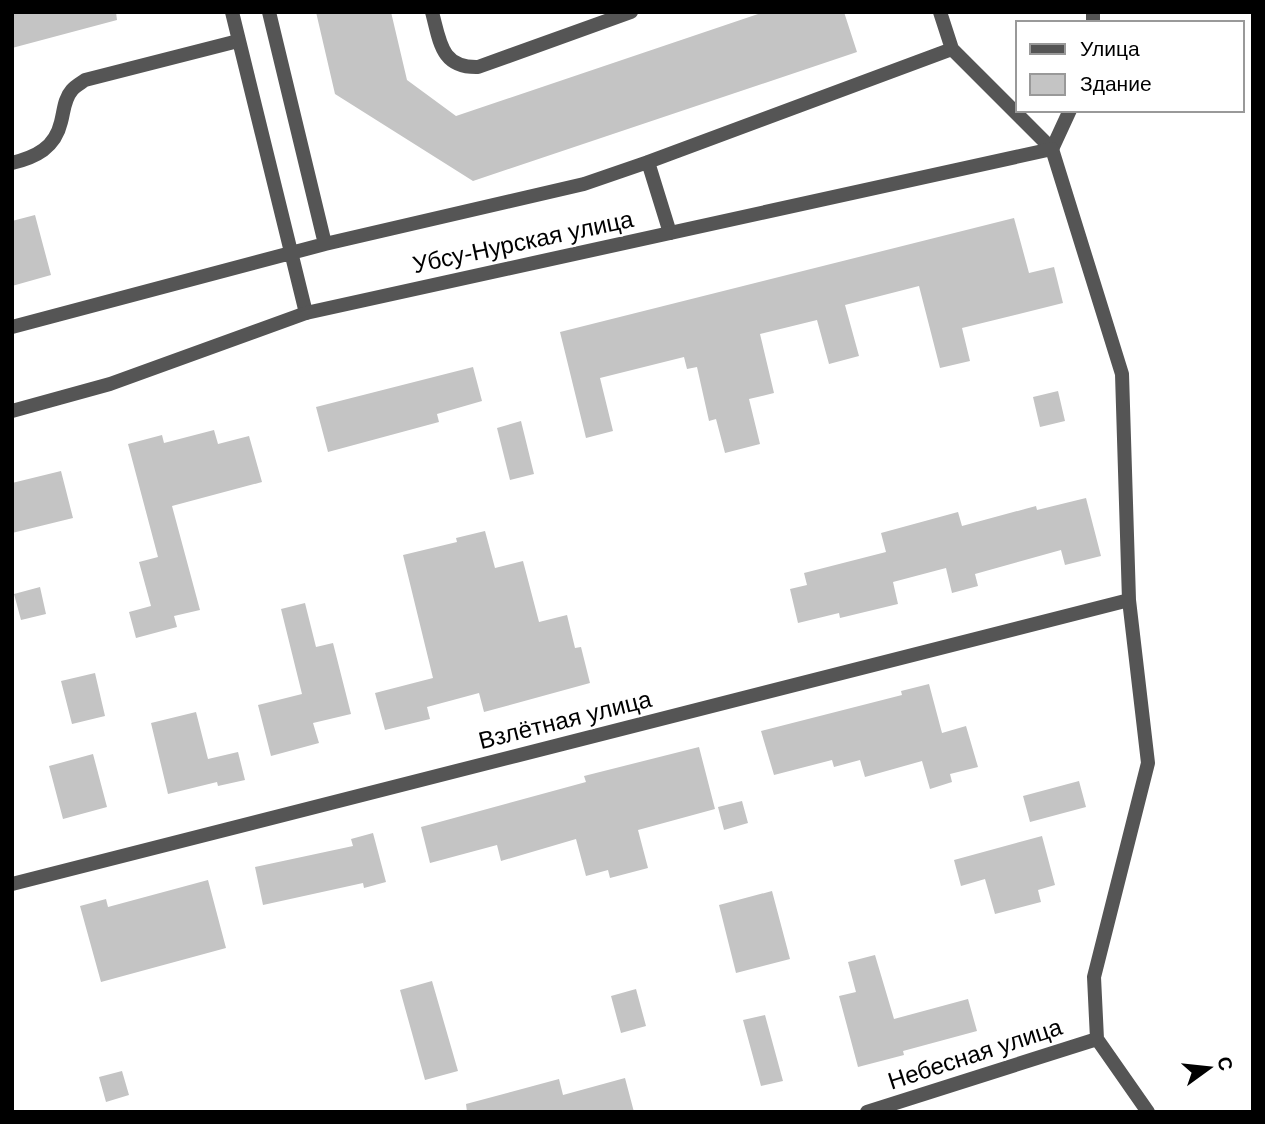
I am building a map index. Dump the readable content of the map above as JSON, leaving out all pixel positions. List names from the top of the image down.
{
  "streets": {
    "street": ["Убсу-Нурская улица", "Взлётная улица", "Небесная улица"]
  },
  "legend": ["Улица", "Здание"],
  "north": "right"
}
